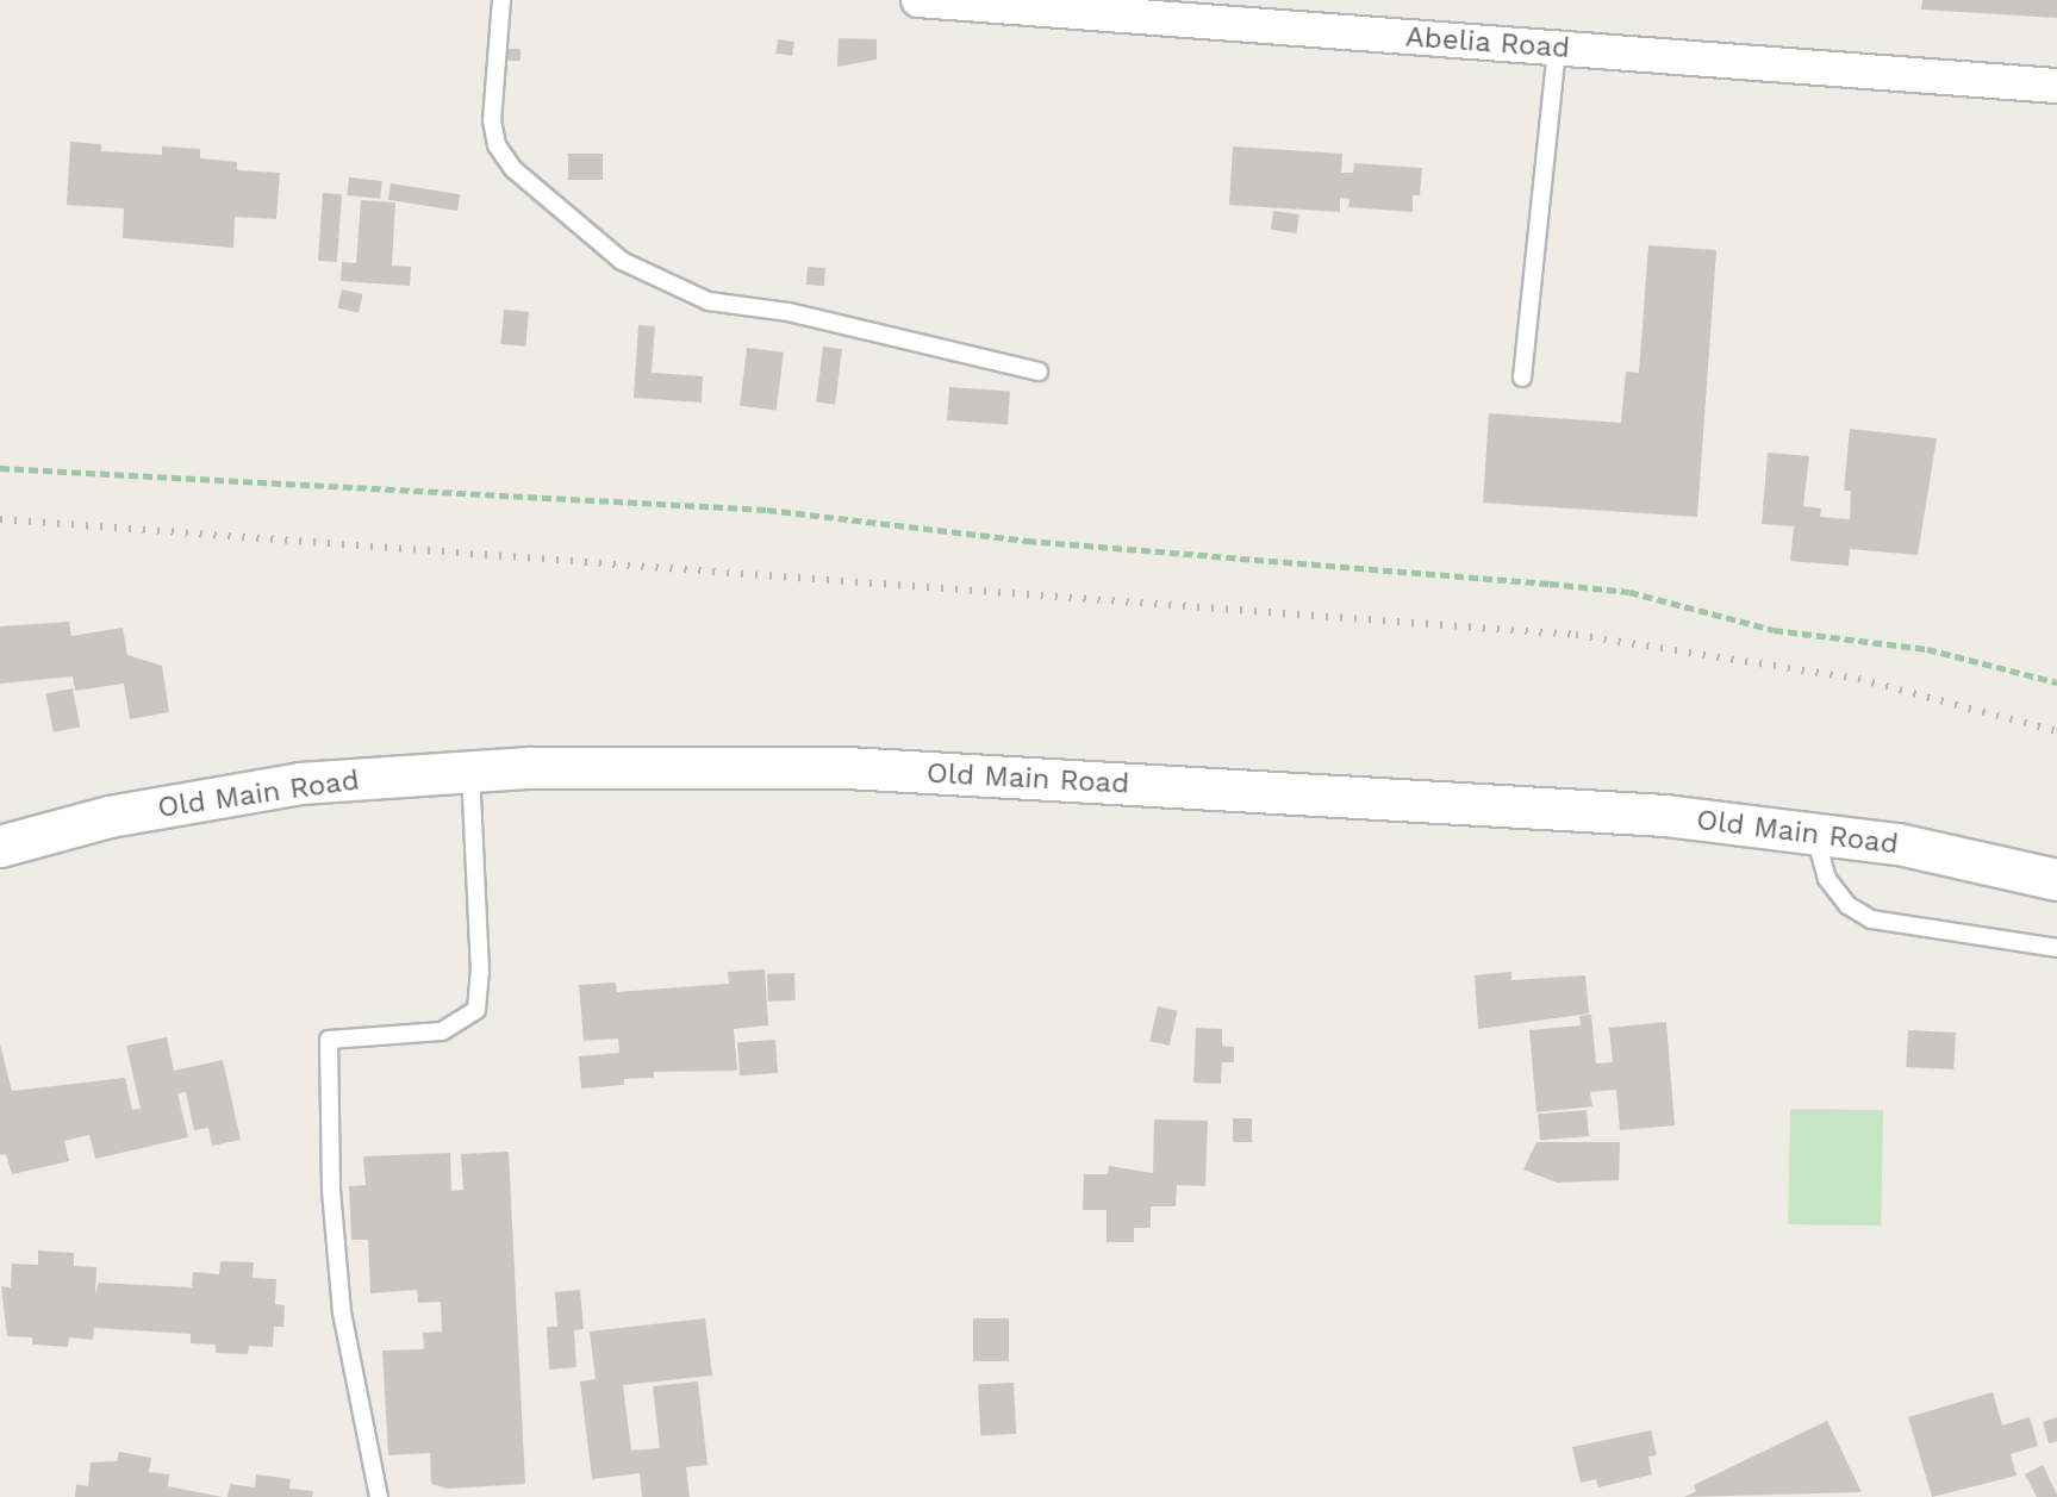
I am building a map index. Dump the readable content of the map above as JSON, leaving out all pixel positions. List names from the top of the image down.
{
  "streets": {
    "street": ["Abelia Road", "Old Main Road"]
  }
}
